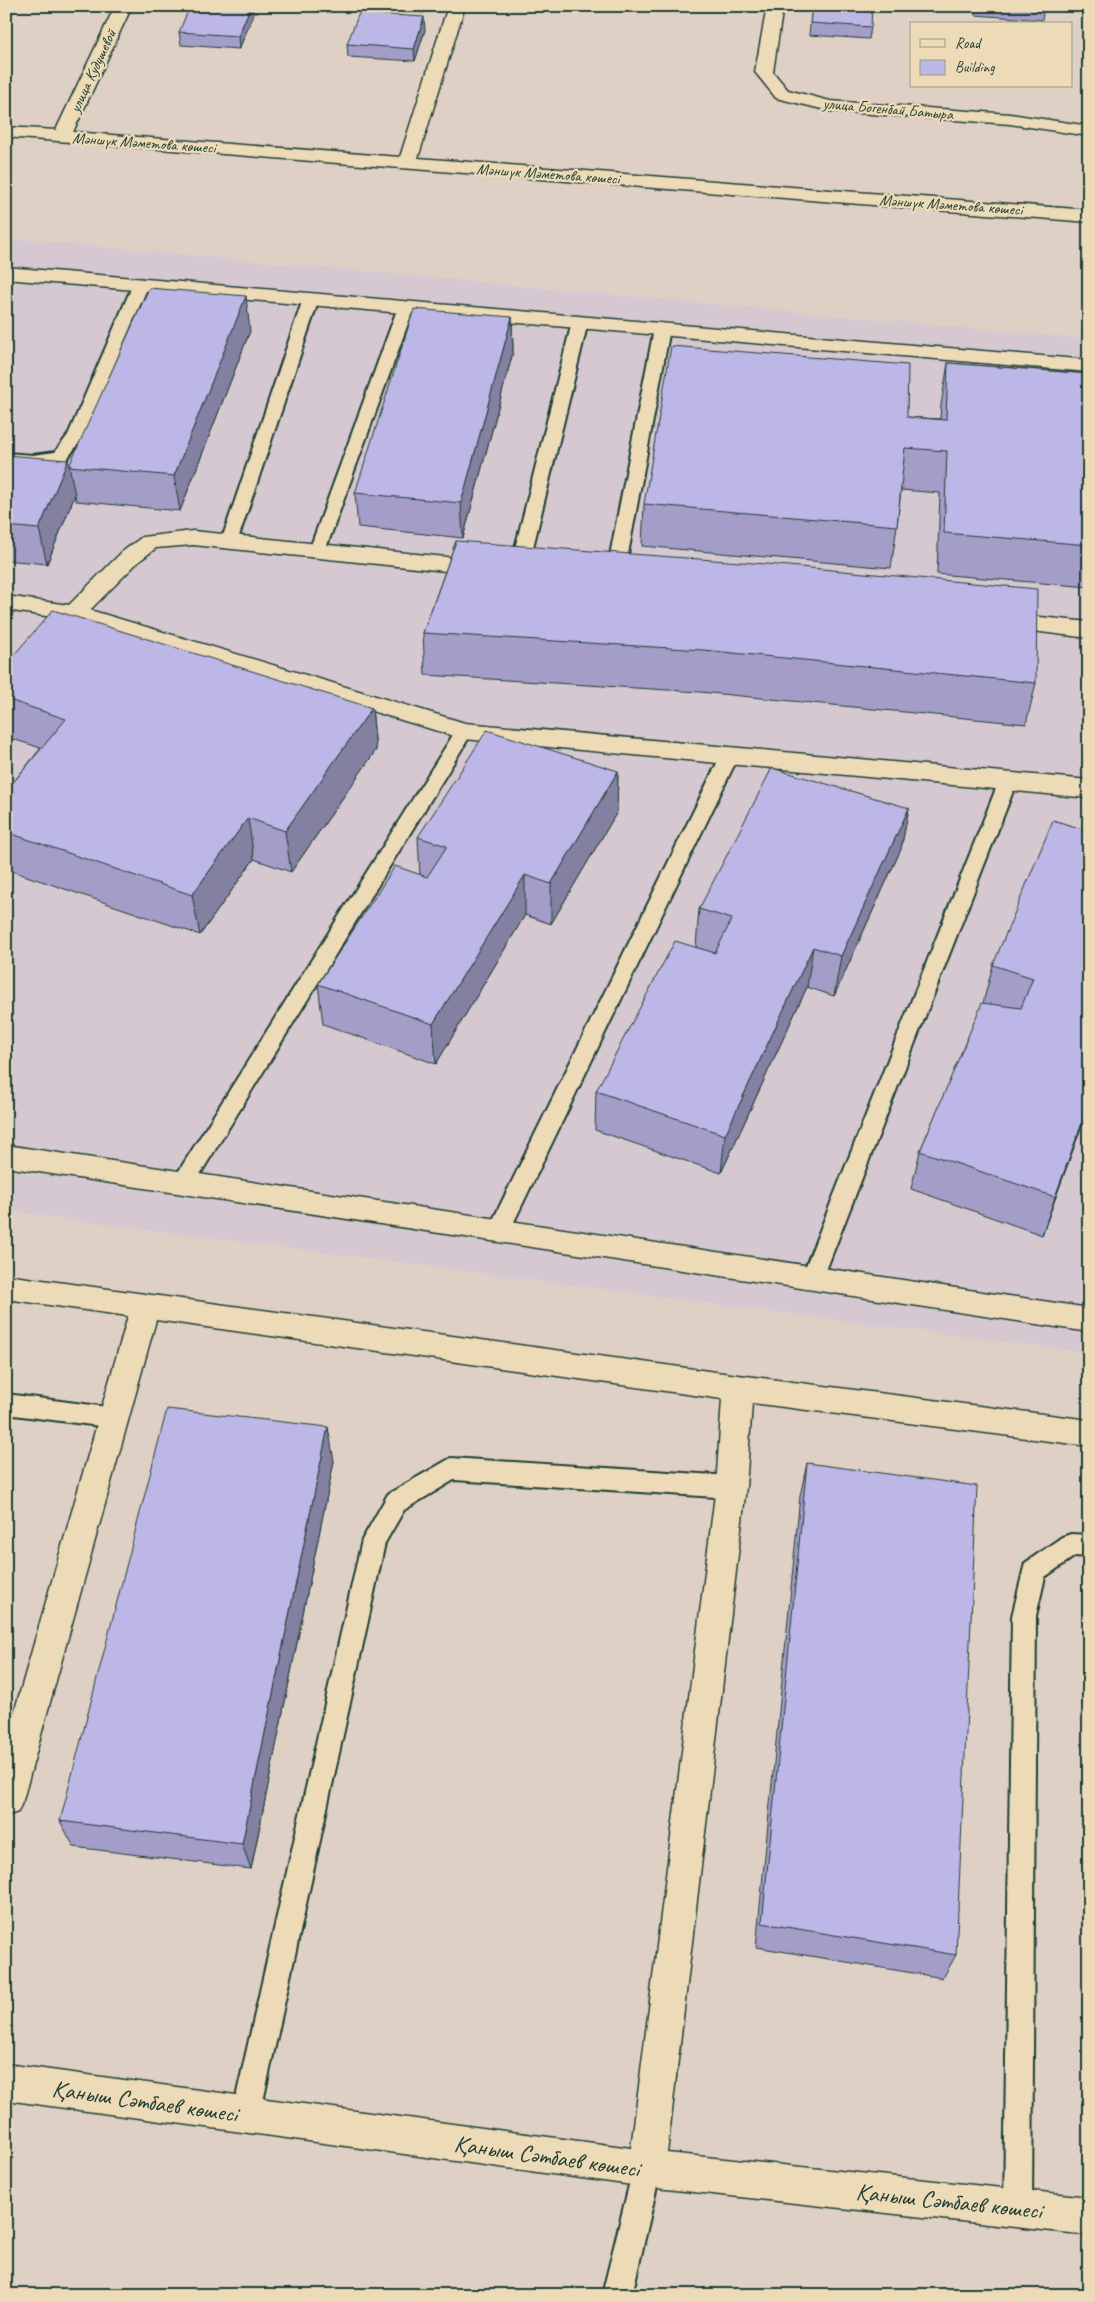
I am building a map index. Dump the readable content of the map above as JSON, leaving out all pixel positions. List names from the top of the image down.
{
  "streets": {
    "street": [
      "улица Кудушевой",
      "улица Богенбай Батыра",
      "Мәншүк Мәметова көшесі",
      "Қаныш Сәтбаев көшесі"
    ]
  },
  "crossings": [
    ["улица Кудушевой", "Мәншүк Мәметова көшесі"]
  ],
  "legend": ["Road", "Building"]
}
